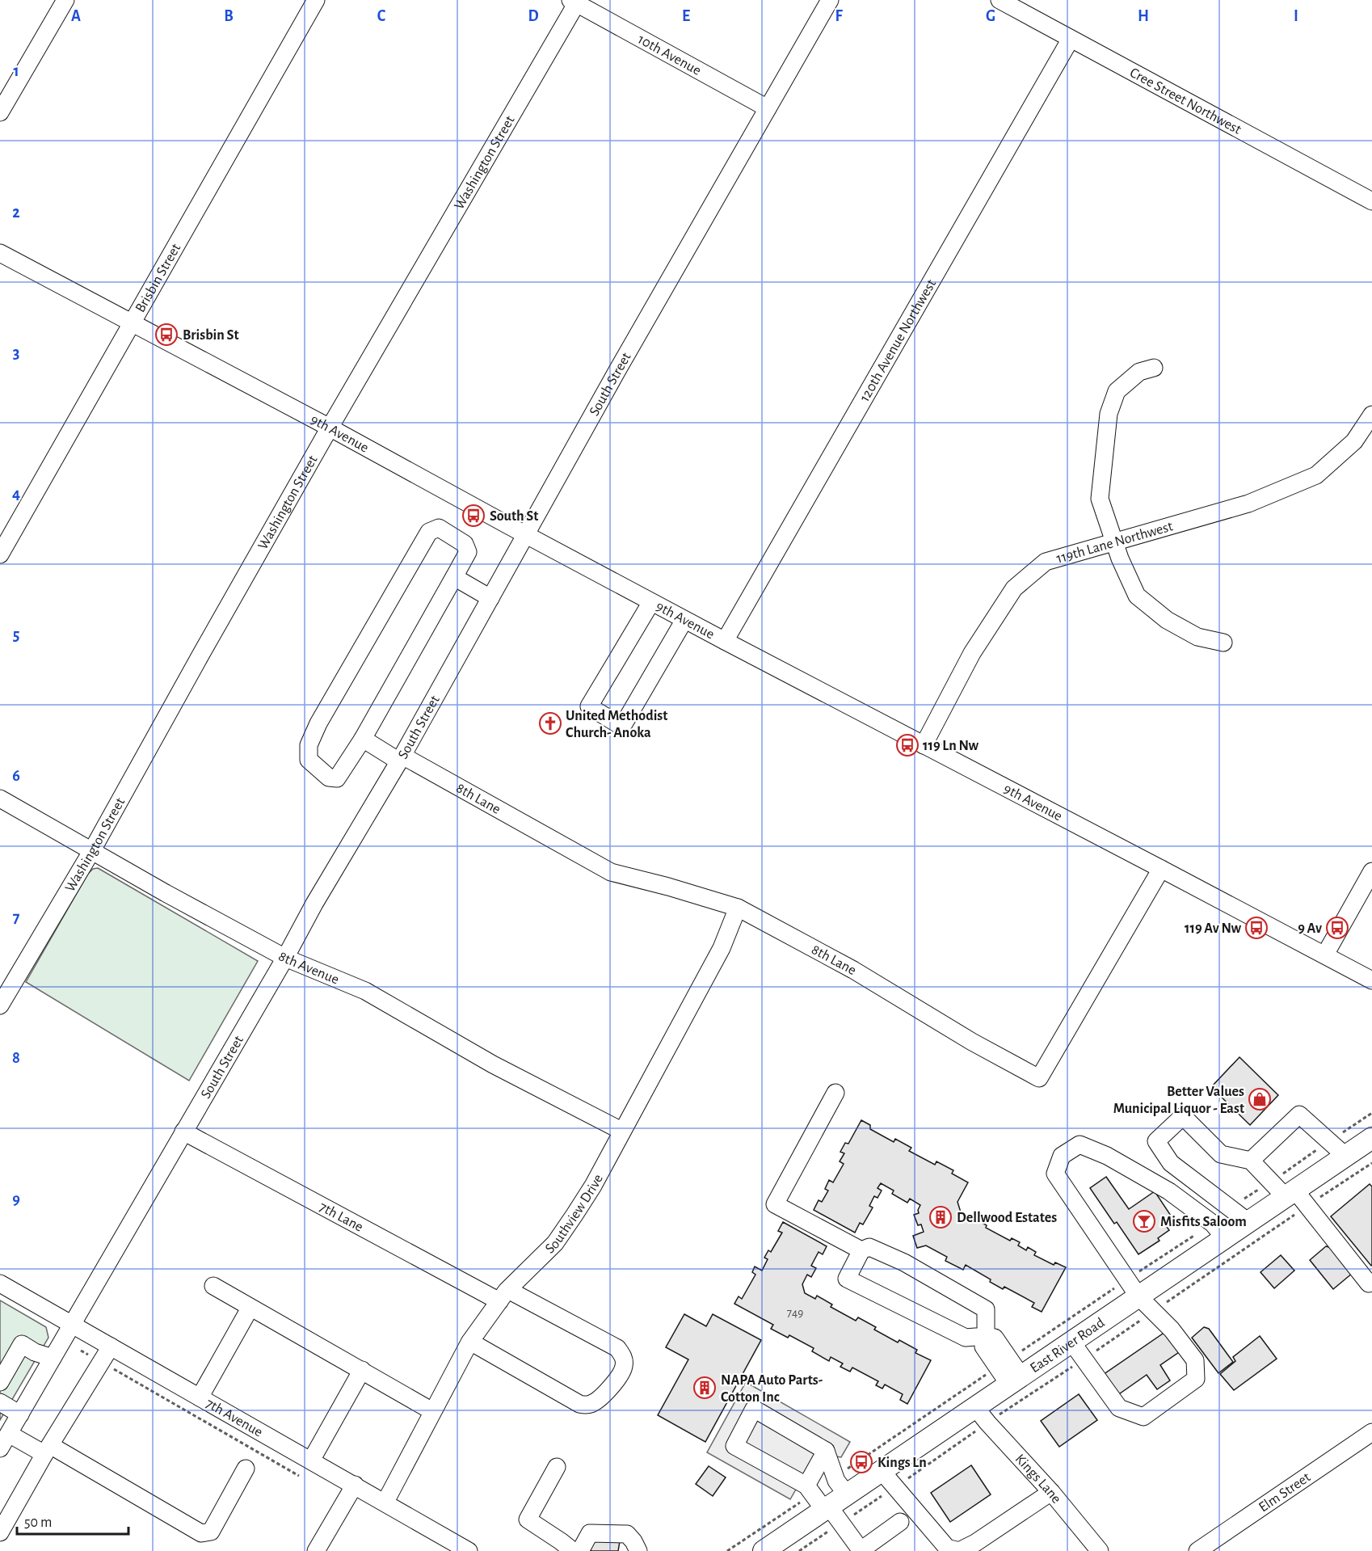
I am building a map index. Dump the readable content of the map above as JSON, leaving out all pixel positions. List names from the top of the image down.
{
  "streets": {
    "main road": ["East River Road"],
    "street": [
      "10th Avenue",
      "Cree Street Northwest",
      "Washington Street",
      "Brisbin Street",
      "120th Avenue Northwest",
      "South Street",
      "9th Avenue",
      "119th Lane Northwest",
      "8th Lane",
      "8th Avenue",
      "Southview Drive",
      "7th Lane",
      "7th Avenue",
      "Kings Lane",
      "Elm Street"
    ]
  },
  "crossings": [
    ["10th Avenue", "Washington Street"],
    ["10th Avenue", "South Street"],
    ["Cree Street Northwest", "120th Avenue Northwest"],
    ["Washington Street", "9th Avenue"],
    ["Washington Street", "8th Avenue"],
    ["Brisbin Street", "9th Avenue"],
    ["120th Avenue Northwest", "9th Avenue"],
    ["South Street", "9th Avenue"],
    ["South Street", "8th Lane"],
    ["South Street", "8th Avenue"],
    ["South Street", "7th Lane"],
    ["South Street", "7th Avenue"],
    ["9th Avenue", "119th Lane Northwest"],
    ["9th Avenue", "8th Lane"],
    ["8th Lane", "Southview Drive"],
    ["8th Avenue", "Southview Drive"],
    ["Southview Drive", "7th Lane"],
    ["Southview Drive", "7th Avenue"],
    ["East River Road", "Kings Lane"]
  ],
  "places": {
    "bus stop": [
      "Brisbin St",
      "South St",
      "119 Ln Nw",
      "119 Av Nw",
      "9 Av",
      "Kings Ln"
    ],
    "church": ["United Methodist Church- Anoka"],
    "shop": ["Better Values Municipal Liquor - East"],
    "building": ["Dellwood Estates", "NAPA Auto Parts- Cotton Inc"],
    "bar": ["Misfits Saloom"]
  },
  "house_numbers": ["749"],
  "scale_bar": "50 m",
  "grid": {
    "columns": [
      "A",
      "B",
      "C",
      "D",
      "E",
      "F",
      "G",
      "H",
      "I"
    ],
    "rows": [
      "1",
      "2",
      "3",
      "4",
      "5",
      "6",
      "7",
      "8",
      "9"
    ]
  }
}
